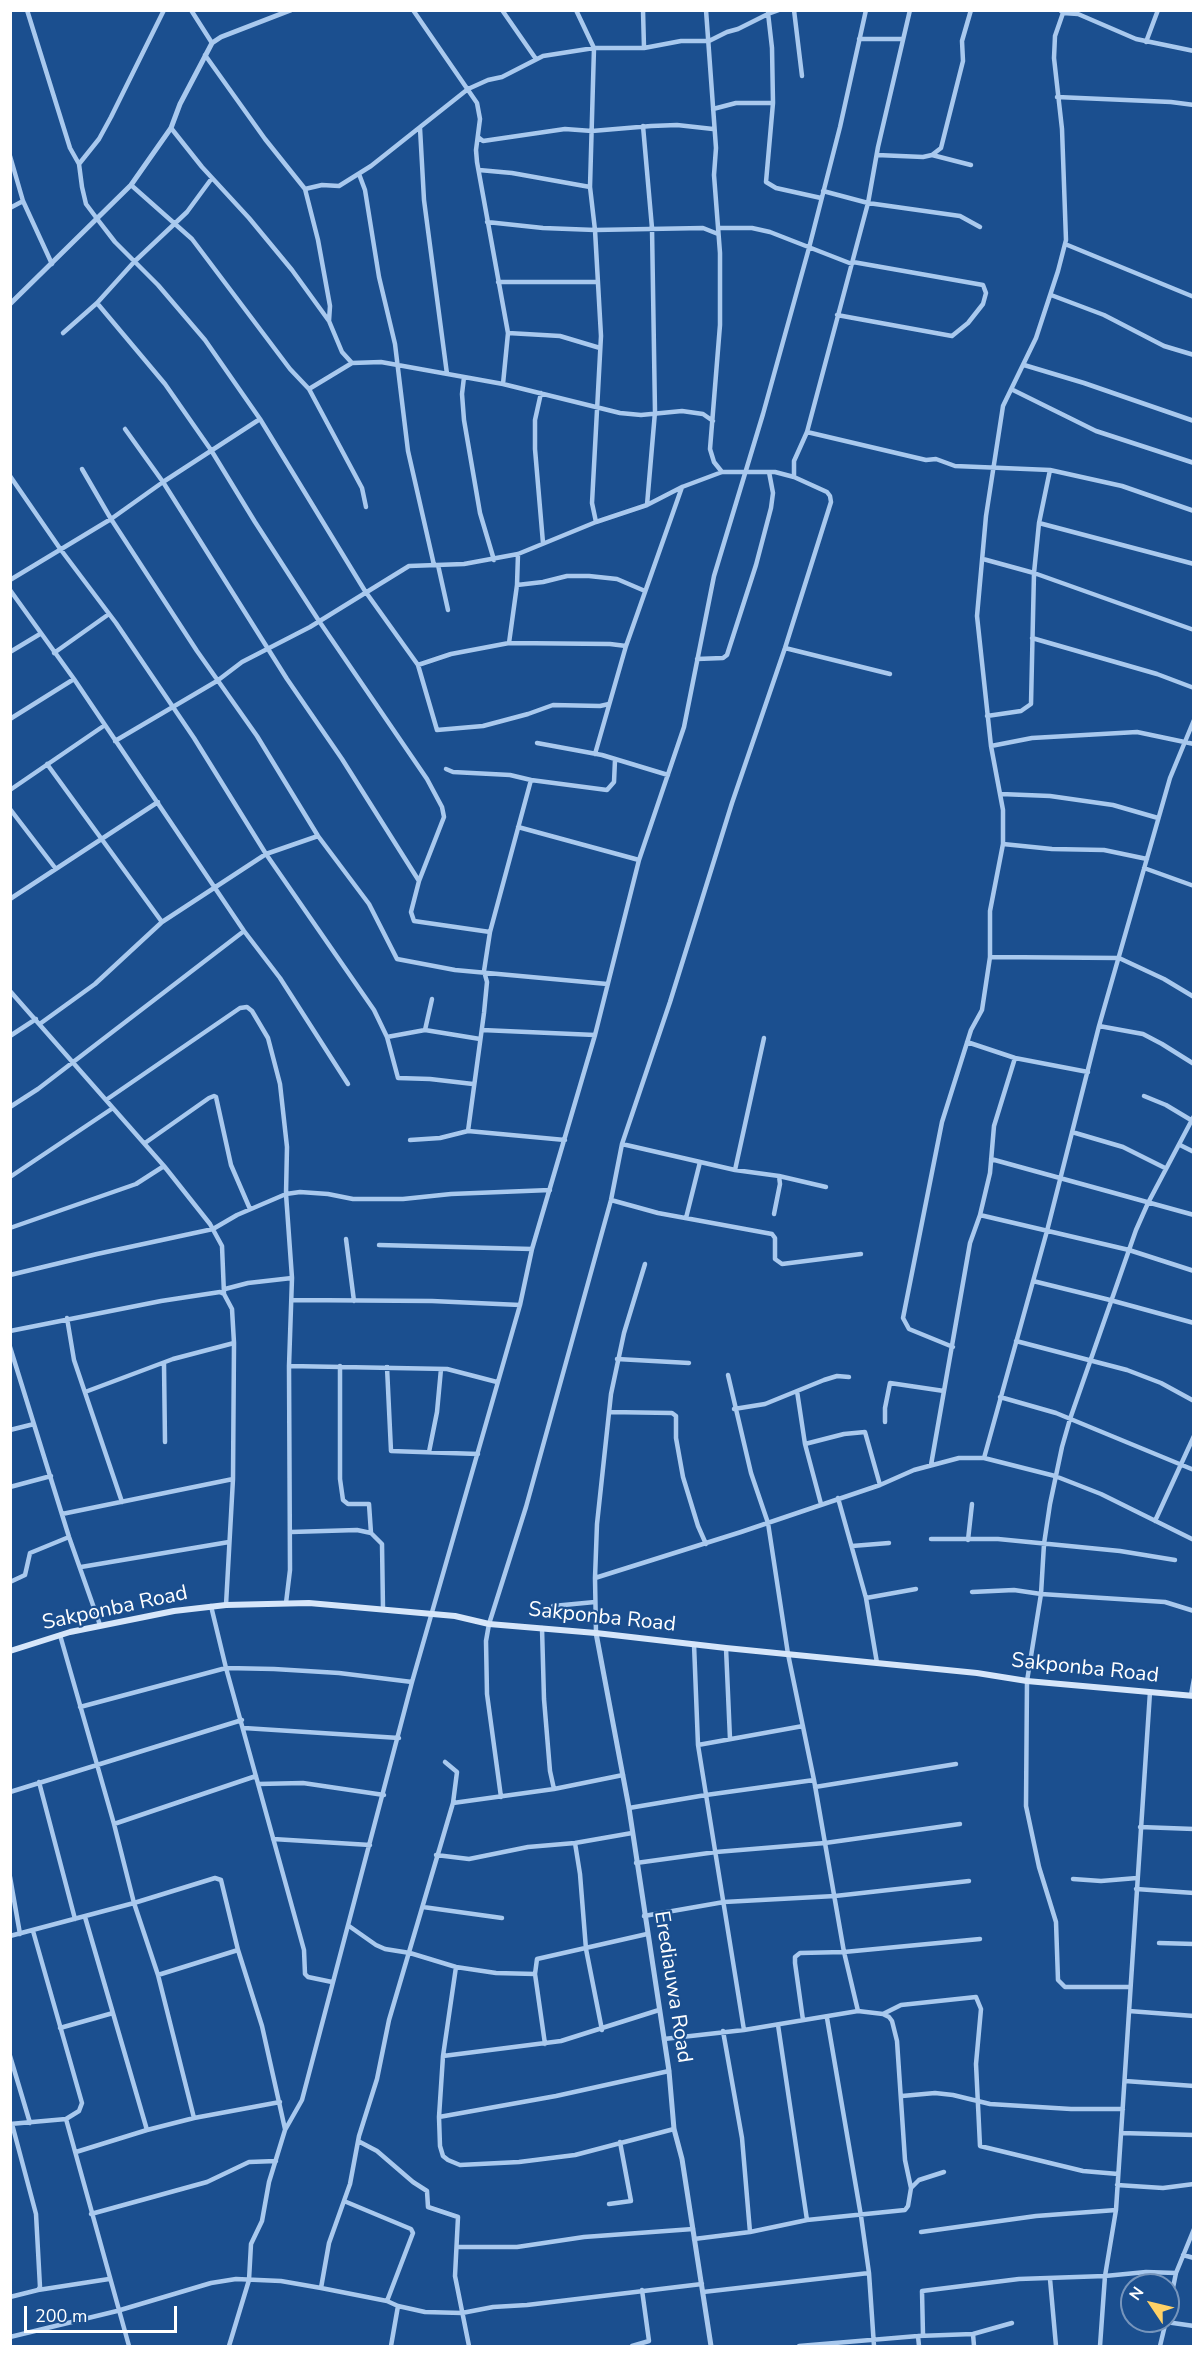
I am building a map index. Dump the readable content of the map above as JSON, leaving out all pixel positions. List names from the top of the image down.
{
  "streets": {
    "main road": ["Sakponba Road"],
    "street": ["Erediauwa Road"]
  },
  "crossings": [
    ["Sakponba Road", "Erediauwa Road"]
  ],
  "scale_bar": "200 m",
  "north": "top left"
}
